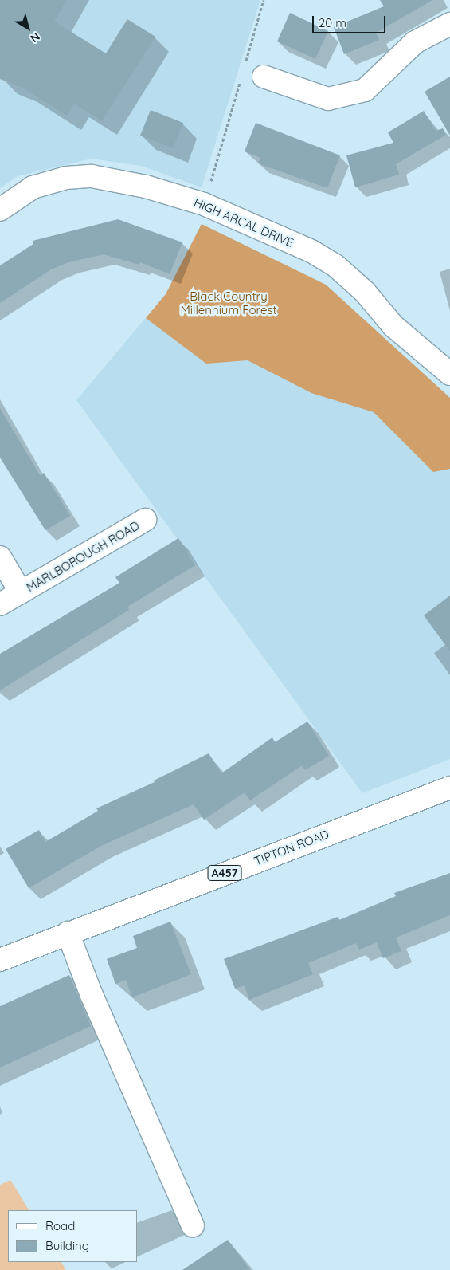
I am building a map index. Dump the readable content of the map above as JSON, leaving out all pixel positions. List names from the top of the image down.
{
  "streets": {
    "street": [
      "HIGH ARCAL DRIVE",
      "MARLBOROUGH ROAD",
      "TIPTON ROAD",
      "A457"
    ]
  },
  "parks": ["Black Country Millennium Forest"],
  "legend": ["Road", "Building"],
  "scale_bar": "20 m",
  "north": "bottom right"
}
